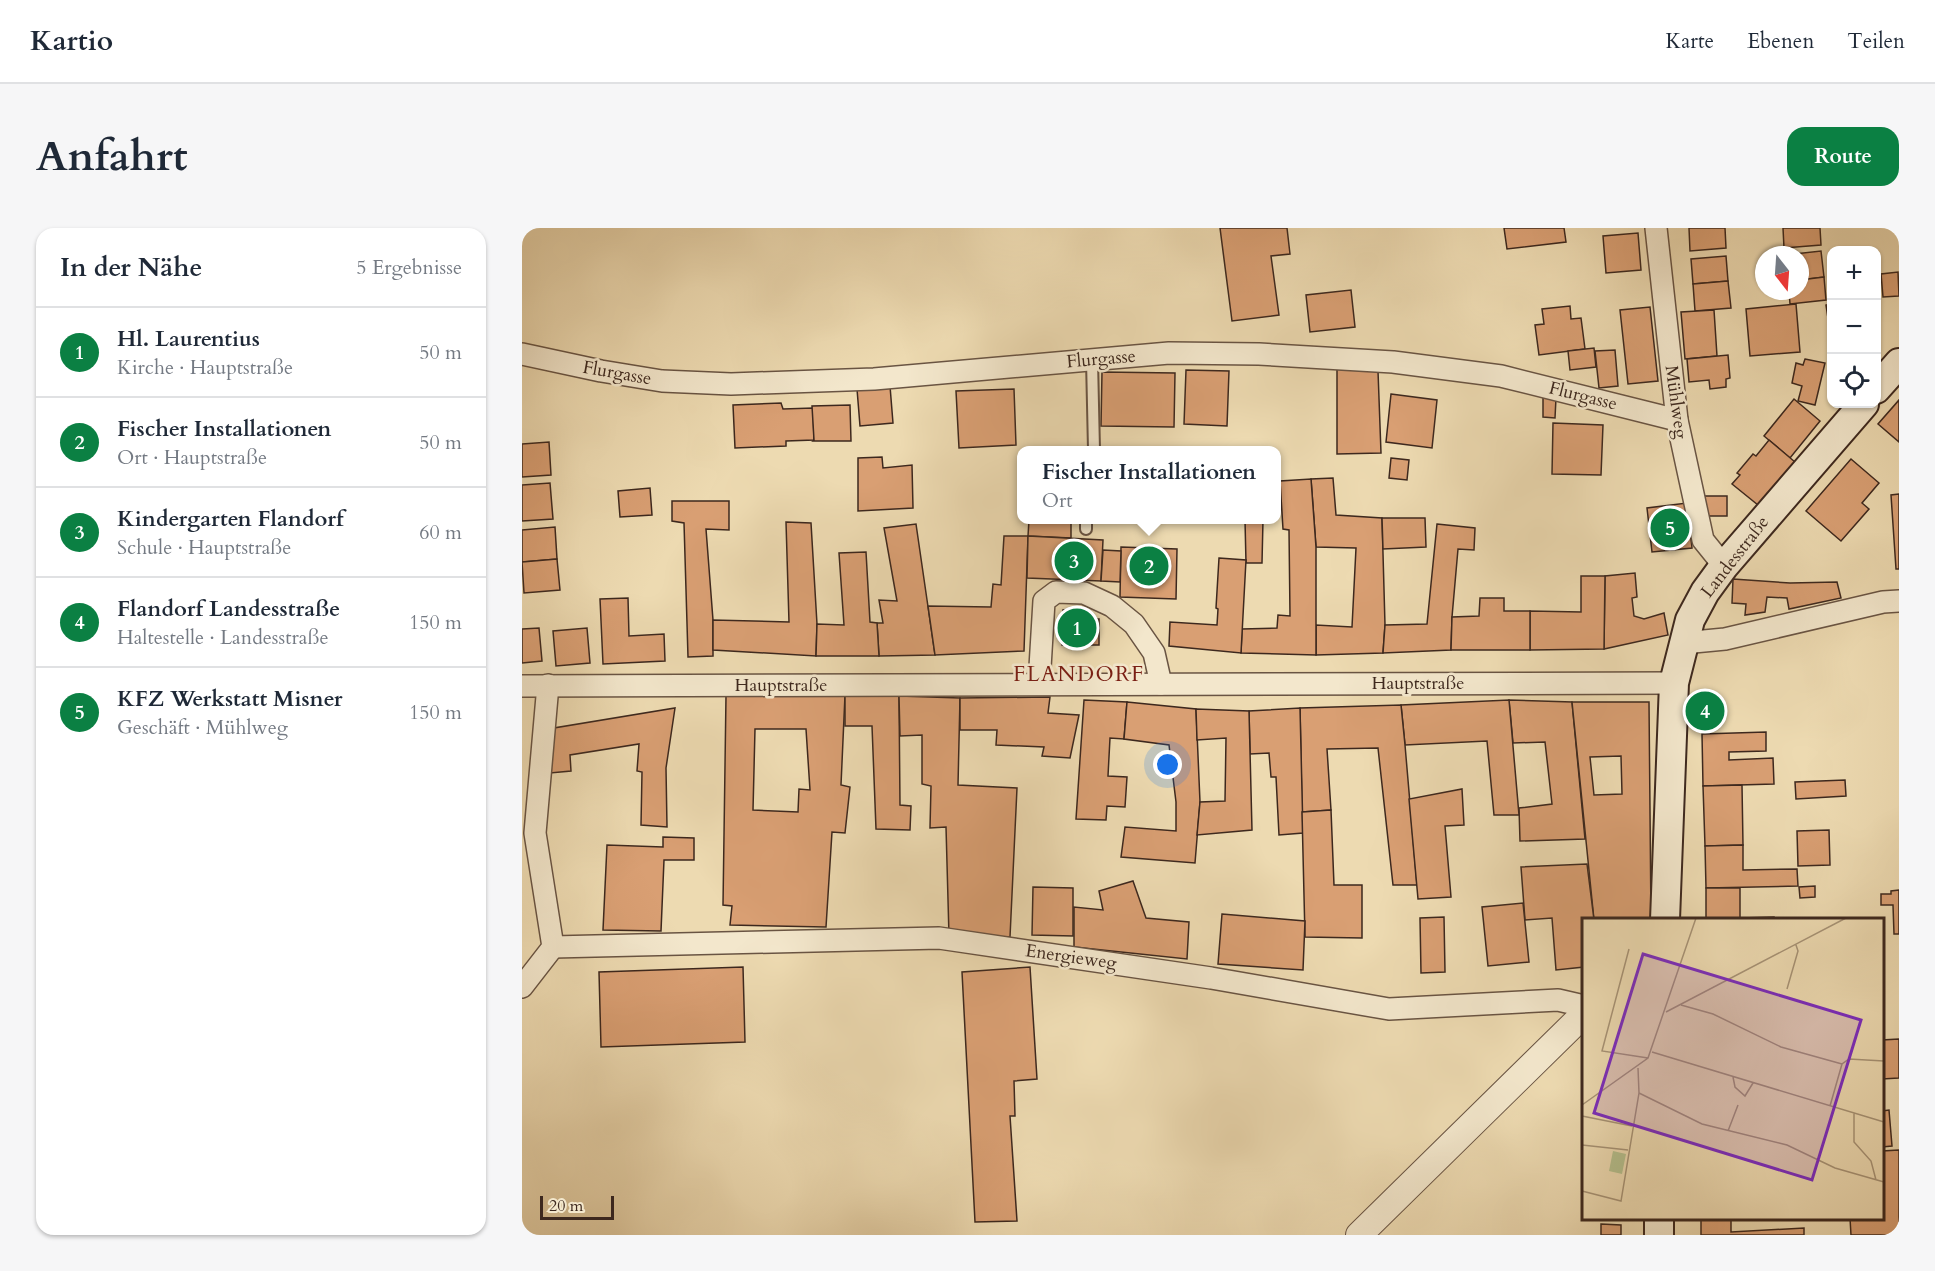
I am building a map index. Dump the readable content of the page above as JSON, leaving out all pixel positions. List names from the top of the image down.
{
  "streets": {
    "main road": ["Landesstraße"],
    "street": [
      "Flurgasse",
      "Mühlweg",
      "Hauptstraße",
      "Energieweg"
    ]
  },
  "crossings": [
    ["Flurgasse", "Mühlweg"],
    ["Mühlweg", "Landesstraße"],
    ["Landesstraße", "Hauptstraße"]
  ],
  "districts": ["FLANDORF"],
  "scale_bar": "20 m",
  "north": "bottom",
  "page": {
    "header": "Kartio",
    "nav": ["Karte", "Ebenen", "Teilen"],
    "buttons": "Route",
    "title": "Anfahrt",
    "heading": ["In der Nähe", "5 Ergebnisse"],
    "map_buttons": ["+", "−"],
    "list": [
      {
        "mark": "1",
        "name": "Hl. Laurentius",
        "note": "Kirche · Hauptstraße",
        "value": "50 m"
      },
      {
        "mark": "2",
        "name": "Fischer Installationen",
        "note": "Ort · Hauptstraße",
        "value": "50 m"
      },
      {
        "mark": "3",
        "name": "Kindergarten Flandorf",
        "note": "Schule · Hauptstraße",
        "value": "60 m"
      },
      {
        "mark": "4",
        "name": "Flandorf Landesstraße",
        "note": "Haltestelle · Landesstraße",
        "value": "150 m"
      },
      {
        "mark": "5",
        "name": "KFZ Werkstatt Misner",
        "note": "Geschäft · Mühlweg",
        "value": "150 m"
      }
    ],
    "popup": ["Fischer Installationen", "Ort"],
    "pins": [
      "5",
      "3",
      "2",
      "1",
      "4"
    ],
    "scale": "20 m"
  }
}
